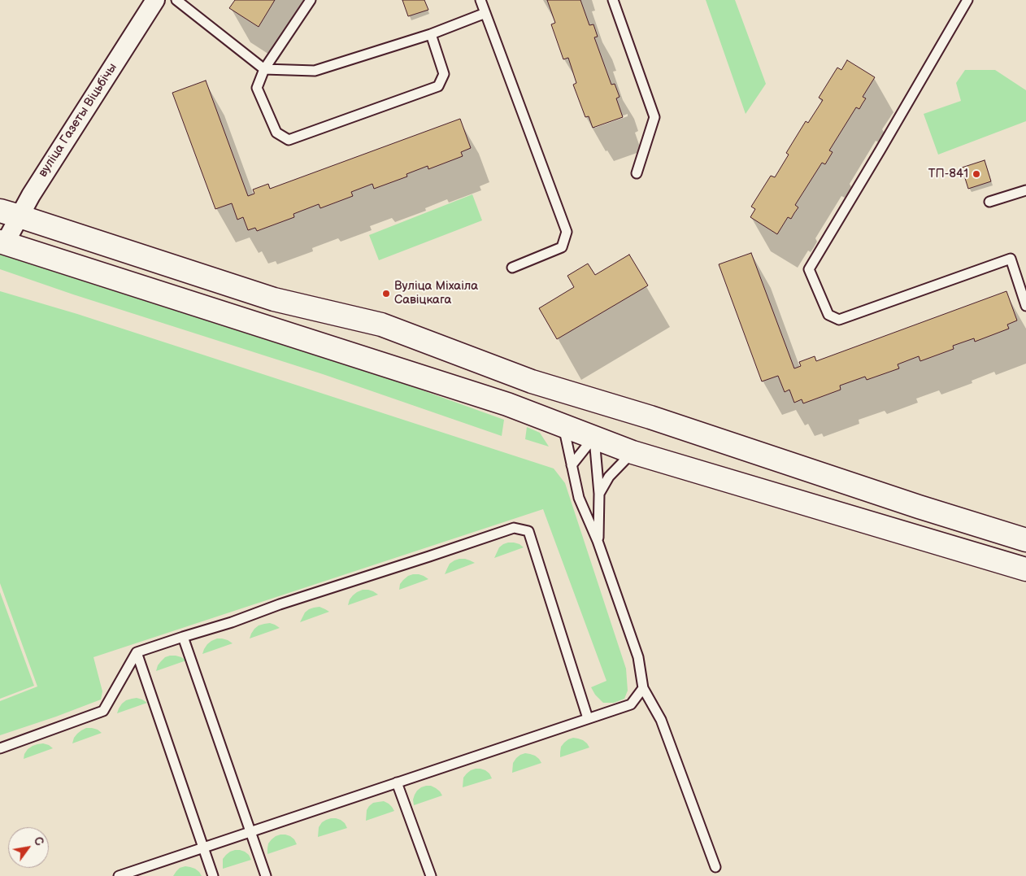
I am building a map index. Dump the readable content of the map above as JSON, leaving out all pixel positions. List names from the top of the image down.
{
  "streets": {
    "street": ["вуліца Газеты Віцьбічы"]
  },
  "places": ["ТП-841", "Вуліца Міхаіла Савіцкага"],
  "north": "top right"
}
